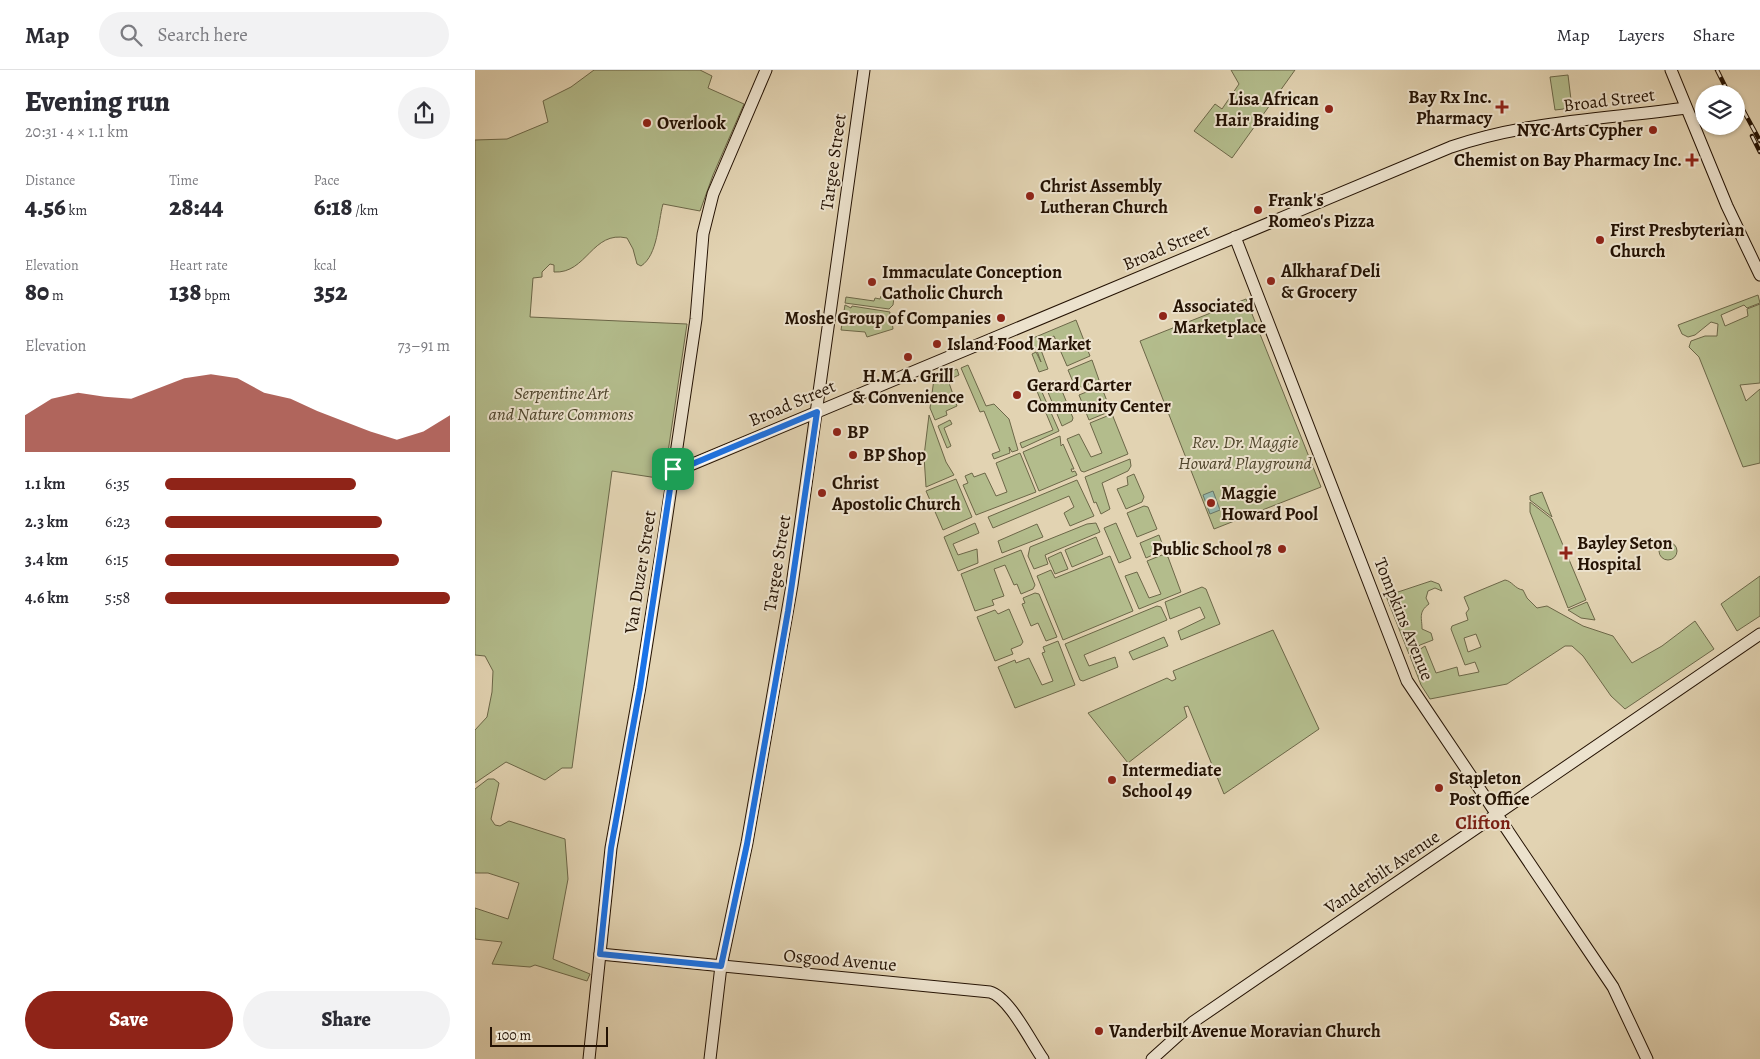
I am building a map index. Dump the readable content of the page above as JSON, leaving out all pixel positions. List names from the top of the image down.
{
  "streets": {
    "street": [
      "Broad Street",
      "Targee Street",
      "Van Duzer Street",
      "Tompkins Avenue",
      "Vanderbilt Avenue",
      "Osgood Avenue"
    ]
  },
  "crossings": [
    ["Broad Street", "Targee Street"],
    ["Broad Street", "Van Duzer Street"],
    ["Broad Street", "Tompkins Avenue"],
    ["Targee Street", "Osgood Avenue"],
    ["Van Duzer Street", "Osgood Avenue"],
    ["Tompkins Avenue", "Vanderbilt Avenue"]
  ],
  "districts": ["Clifton"],
  "parks": ["Serpentine Art and Nature Commons", "Rev. Dr. Maggie Howard Playground"],
  "places": {
    "health": ["Bay Rx Inc. Pharmacy", "Chemist on Bay Pharmacy Inc.", "Bayley Seton Hospital"],
    "other": [
      "Lisa African Hair Braiding",
      "Overlook",
      "NYC Arts Cypher",
      "Christ Assembly Lutheran Church",
      "Frank's Romeo's Pizza",
      "First Presbyterian Church",
      "Alkharaf Deli & Grocery",
      "Immaculate Conception Catholic Church",
      "Associated Marketplace",
      "Moshe Group of Companies",
      "Island Food Market",
      "H.M.A. Grill & Convenience",
      "Gerard Carter Community Center",
      "BP",
      "BP Shop",
      "Christ Apostolic Church",
      "Maggie Howard Pool",
      "Public School 78",
      "Intermediate School 49",
      "Stapleton Post Office",
      "Vanderbilt Avenue Moravian Church"
    ]
  },
  "scale_bar": "100 m",
  "page": {
    "header": "Map",
    "search": "Search here",
    "nav": ["Map", "Layers", "Share"],
    "heading": ["Evening run", "20:31 · 4 × 1.1 km"],
    "stats": [
      ["Distance", "4.56 km"],
      ["Time", "28:44"],
      ["Pace", "6:18 /km"],
      ["Elevation", "80 m"],
      ["Heart rate", "138 bpm"],
      ["kcal", "352"]
    ],
    "chart": ["Elevation", "73–91 m"],
    "list": [
      {
        "name": "1.1 km",
        "note": "6:35"
      },
      {
        "name": "2.3 km",
        "note": "6:23"
      },
      {
        "name": "3.4 km",
        "note": "6:15"
      },
      {
        "name": "4.6 km",
        "note": "5:58"
      }
    ],
    "buttons": ["Save", "Share"],
    "scale": "100 m"
  }
}
